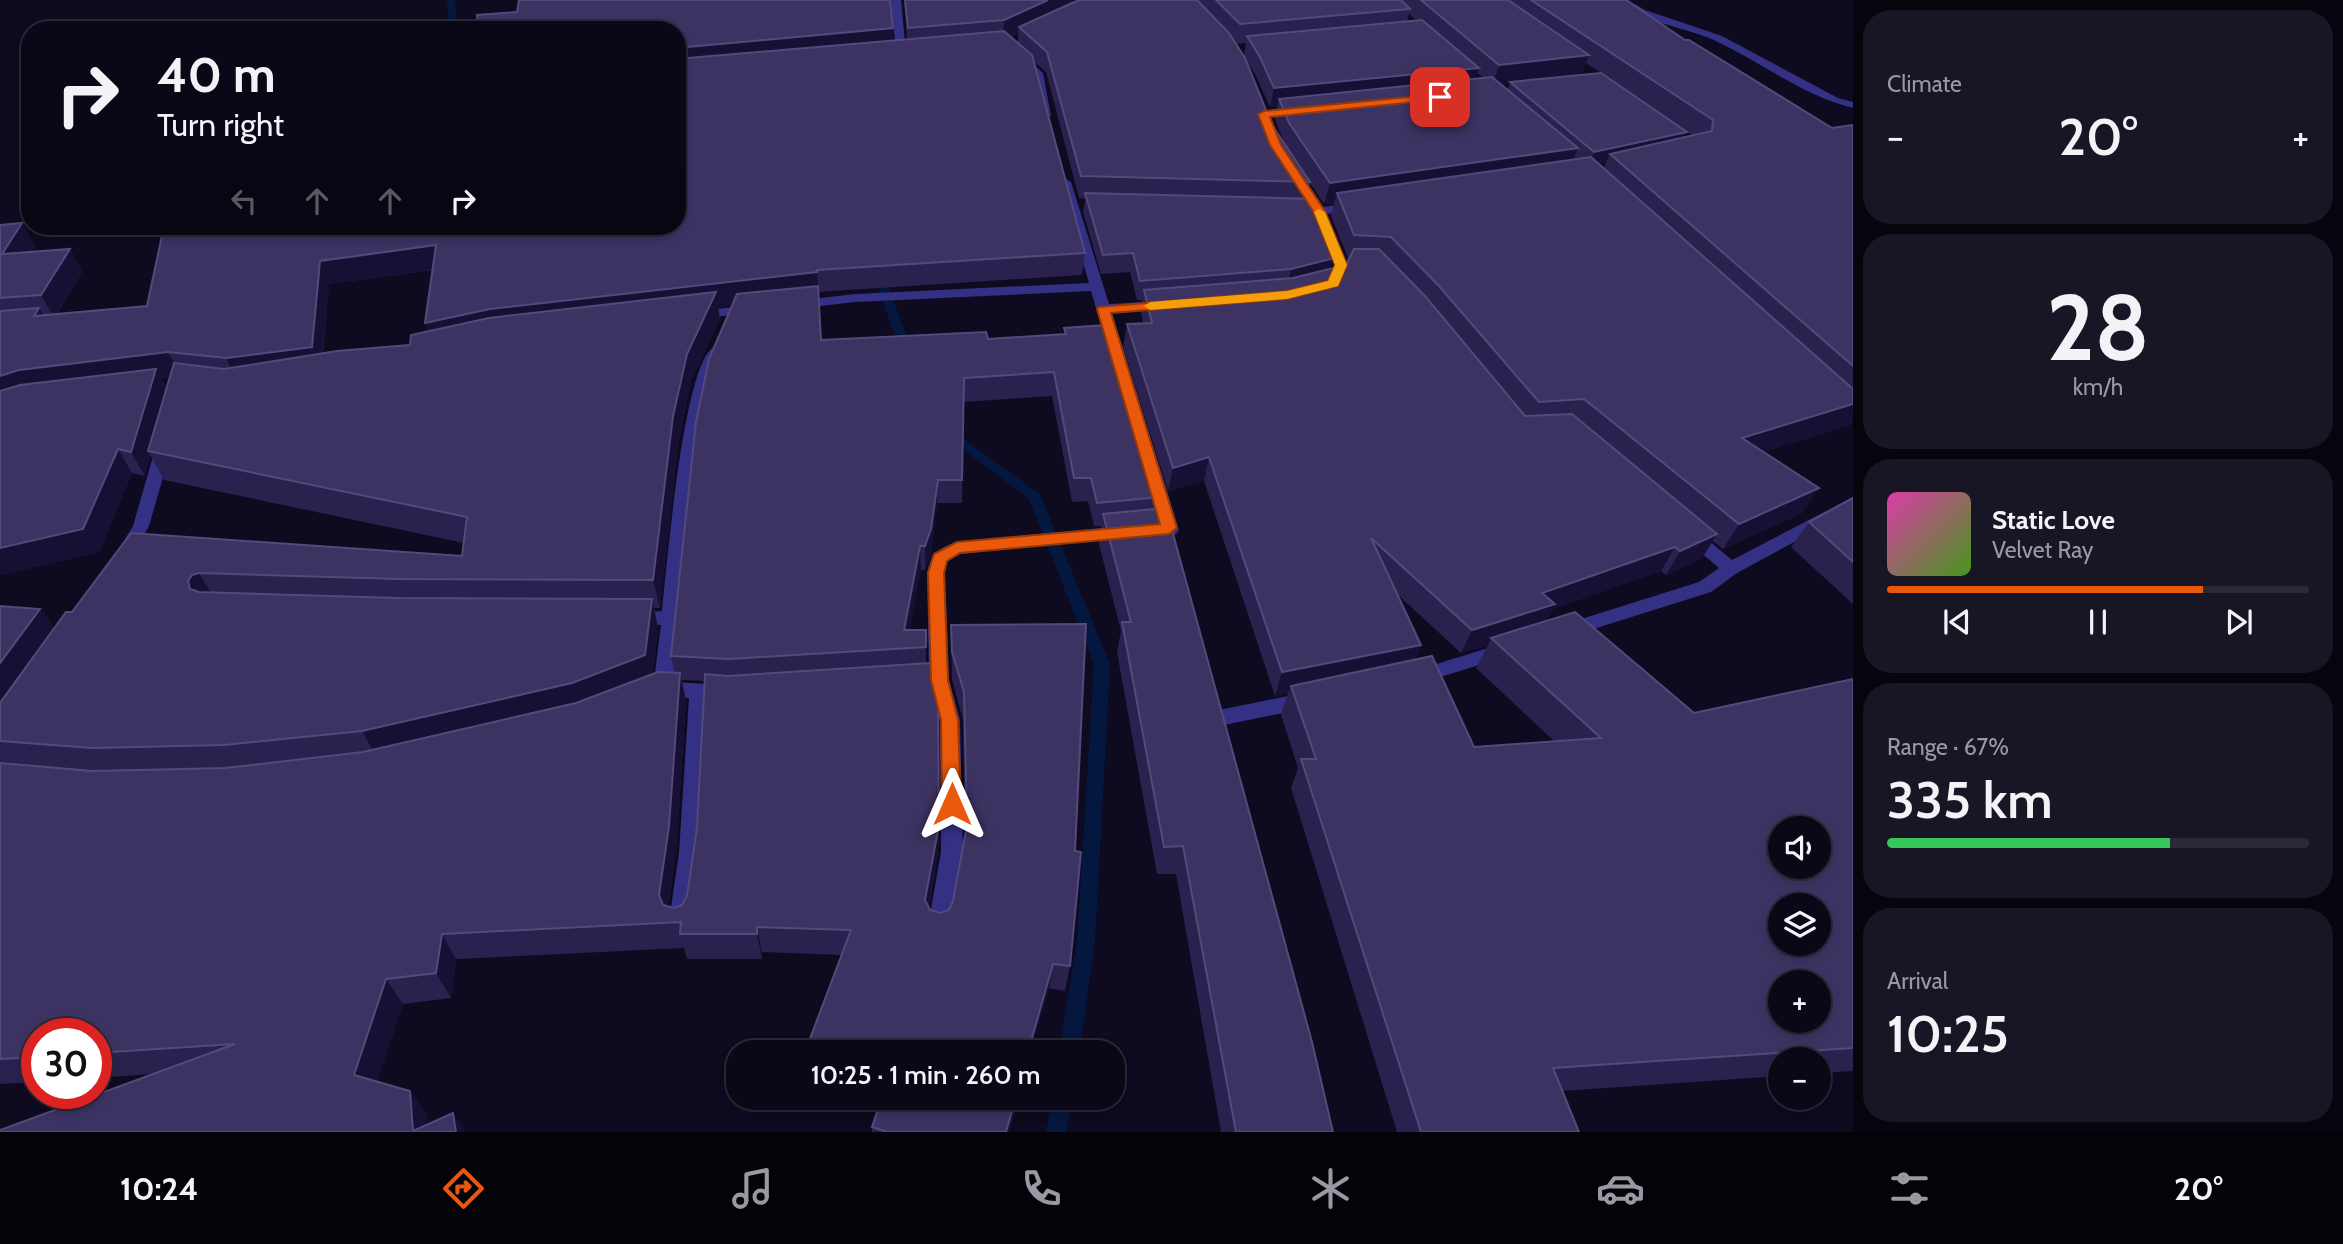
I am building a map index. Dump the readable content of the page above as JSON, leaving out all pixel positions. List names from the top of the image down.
{
  "page": {
    "tile": [
      "Climate",
      ["28", "km/h"],
      ["Range · 67%", "335 km"],
      ["Arrival", "10:25"]
    ],
    "turn": ["40 m", "Turn right"],
    "heat": ["−", "20°", "+"],
    "song": ["Static Love", "Velvet Ray"],
    "map_buttons": ["+", "−"],
    "limit": "30",
    "trip": "10:25 · 1 min · 260 m",
    "tabs": ["10:24", "20°"]
  }
}
